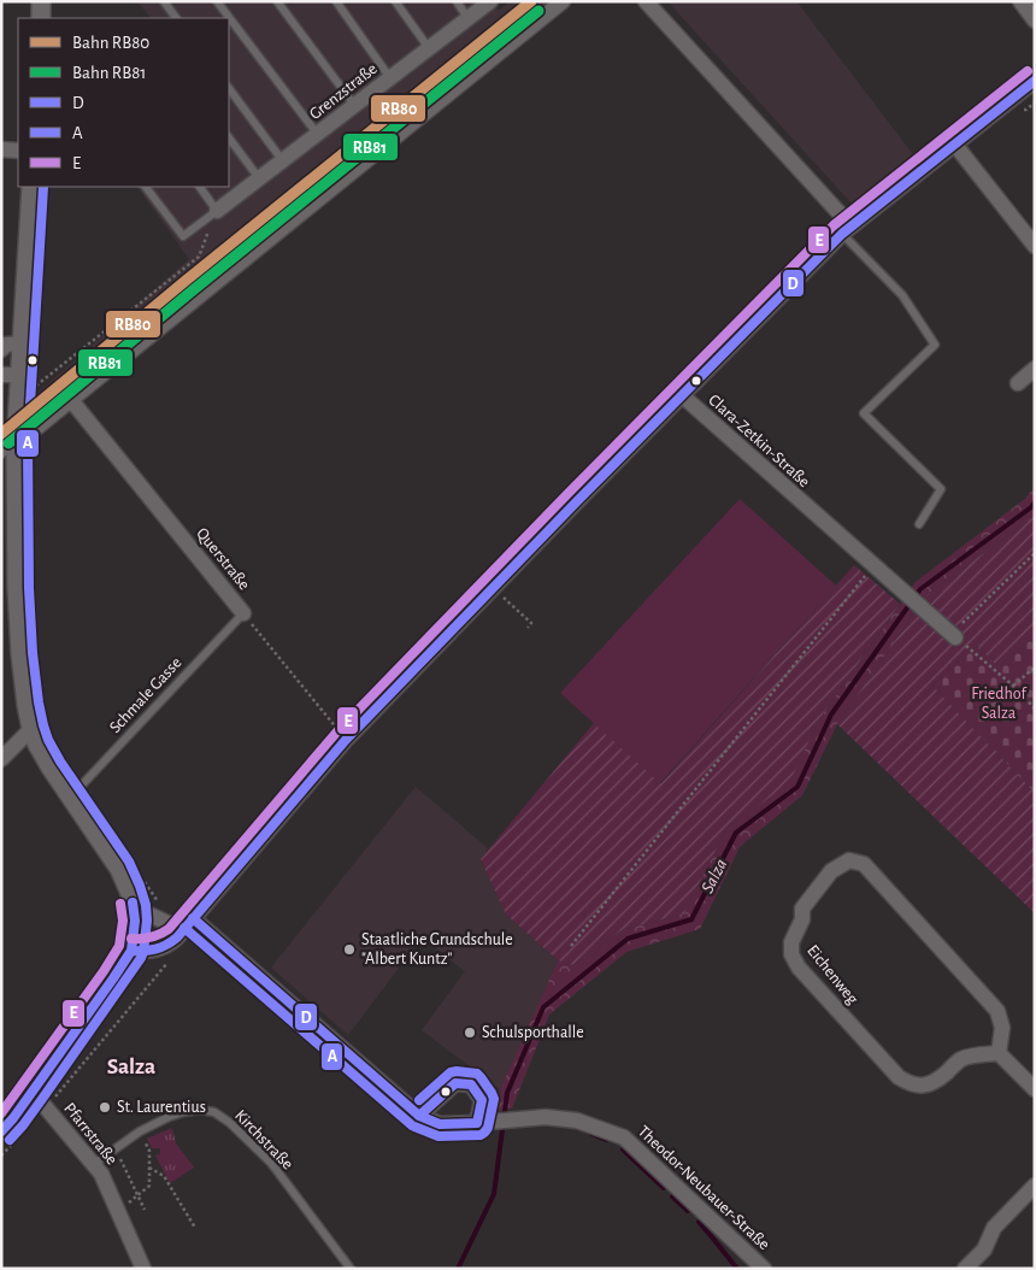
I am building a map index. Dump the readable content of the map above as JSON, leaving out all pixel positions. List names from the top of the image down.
{
  "streets": {
    "street": [
      "Grenzstraße",
      "Clara-Zetkin-Straße",
      "Querstraße",
      "Eichenweg",
      "Pfarrstraße",
      "Theodor-Neubauer-Straße"
    ],
    "lane": ["Schmale Gasse", "Kirchstraße"]
  },
  "crossings": [
    ["Clara-Zetkin-Straße", "Querstraße"],
    ["Clara-Zetkin-Straße", "Theodor-Neubauer-Straße"],
    ["Querstraße", "Schmale Gasse"],
    ["Pfarrstraße", "Kirchstraße"]
  ],
  "districts": ["Salza"],
  "water": ["Salza"],
  "parks": ["Friedhof Salza"],
  "places": ["Staatliche Grundschule \"Albert Kuntz\"", "Schulsporthalle", "St. Laurentius"],
  "lines": [
    "rail line RB80",
    "rail line RB81",
    "transit line E",
    "transit line D",
    "transit line A"
  ],
  "legend": [
    "Bahn RB80",
    "Bahn RB81",
    "D",
    "A",
    "E"
  ]
}
